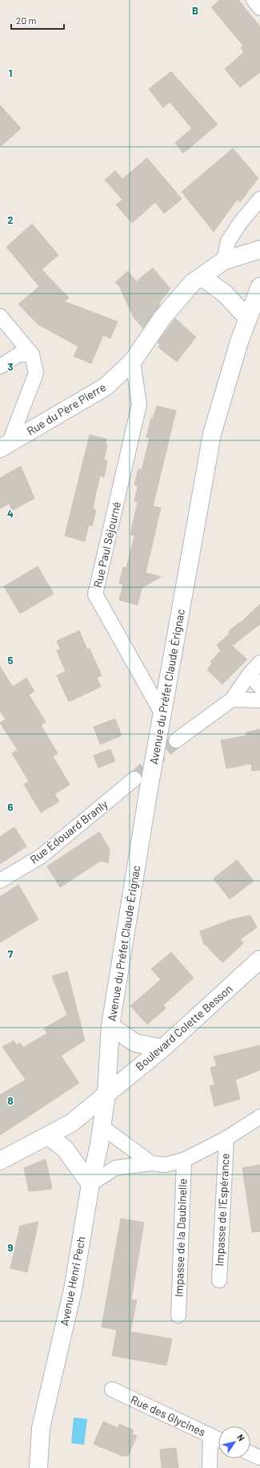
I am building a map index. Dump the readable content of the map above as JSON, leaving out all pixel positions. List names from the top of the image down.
{
  "streets": {
    "street": [
      "Rue du Père Pierre",
      "Rue Paul Séjourné",
      "Avenue du Préfet Claude Érignac",
      "Rue Édouard Branly",
      "Boulevard Colette Besson",
      "Impasse de l'Espérance",
      "Impasse de la Daubinelle",
      "Avenue Henri Pech",
      "Rue des Glycines"
    ]
  },
  "crossings": [
    ["Rue du Père Pierre", "Rue Paul Séjourné"],
    ["Rue Paul Séjourné", "Avenue du Préfet Claude Érignac"],
    ["Avenue du Préfet Claude Érignac", "Boulevard Colette Besson"],
    ["Avenue du Préfet Claude Érignac", "Avenue Henri Pech"],
    ["Boulevard Colette Besson", "Avenue Henri Pech"]
  ],
  "scale_bar": "20 m",
  "north": "top right",
  "grid": {
    "columns": ["B"],
    "rows": [
      "1",
      "2",
      "3",
      "4",
      "5",
      "6",
      "7",
      "8",
      "9"
    ]
  }
}
